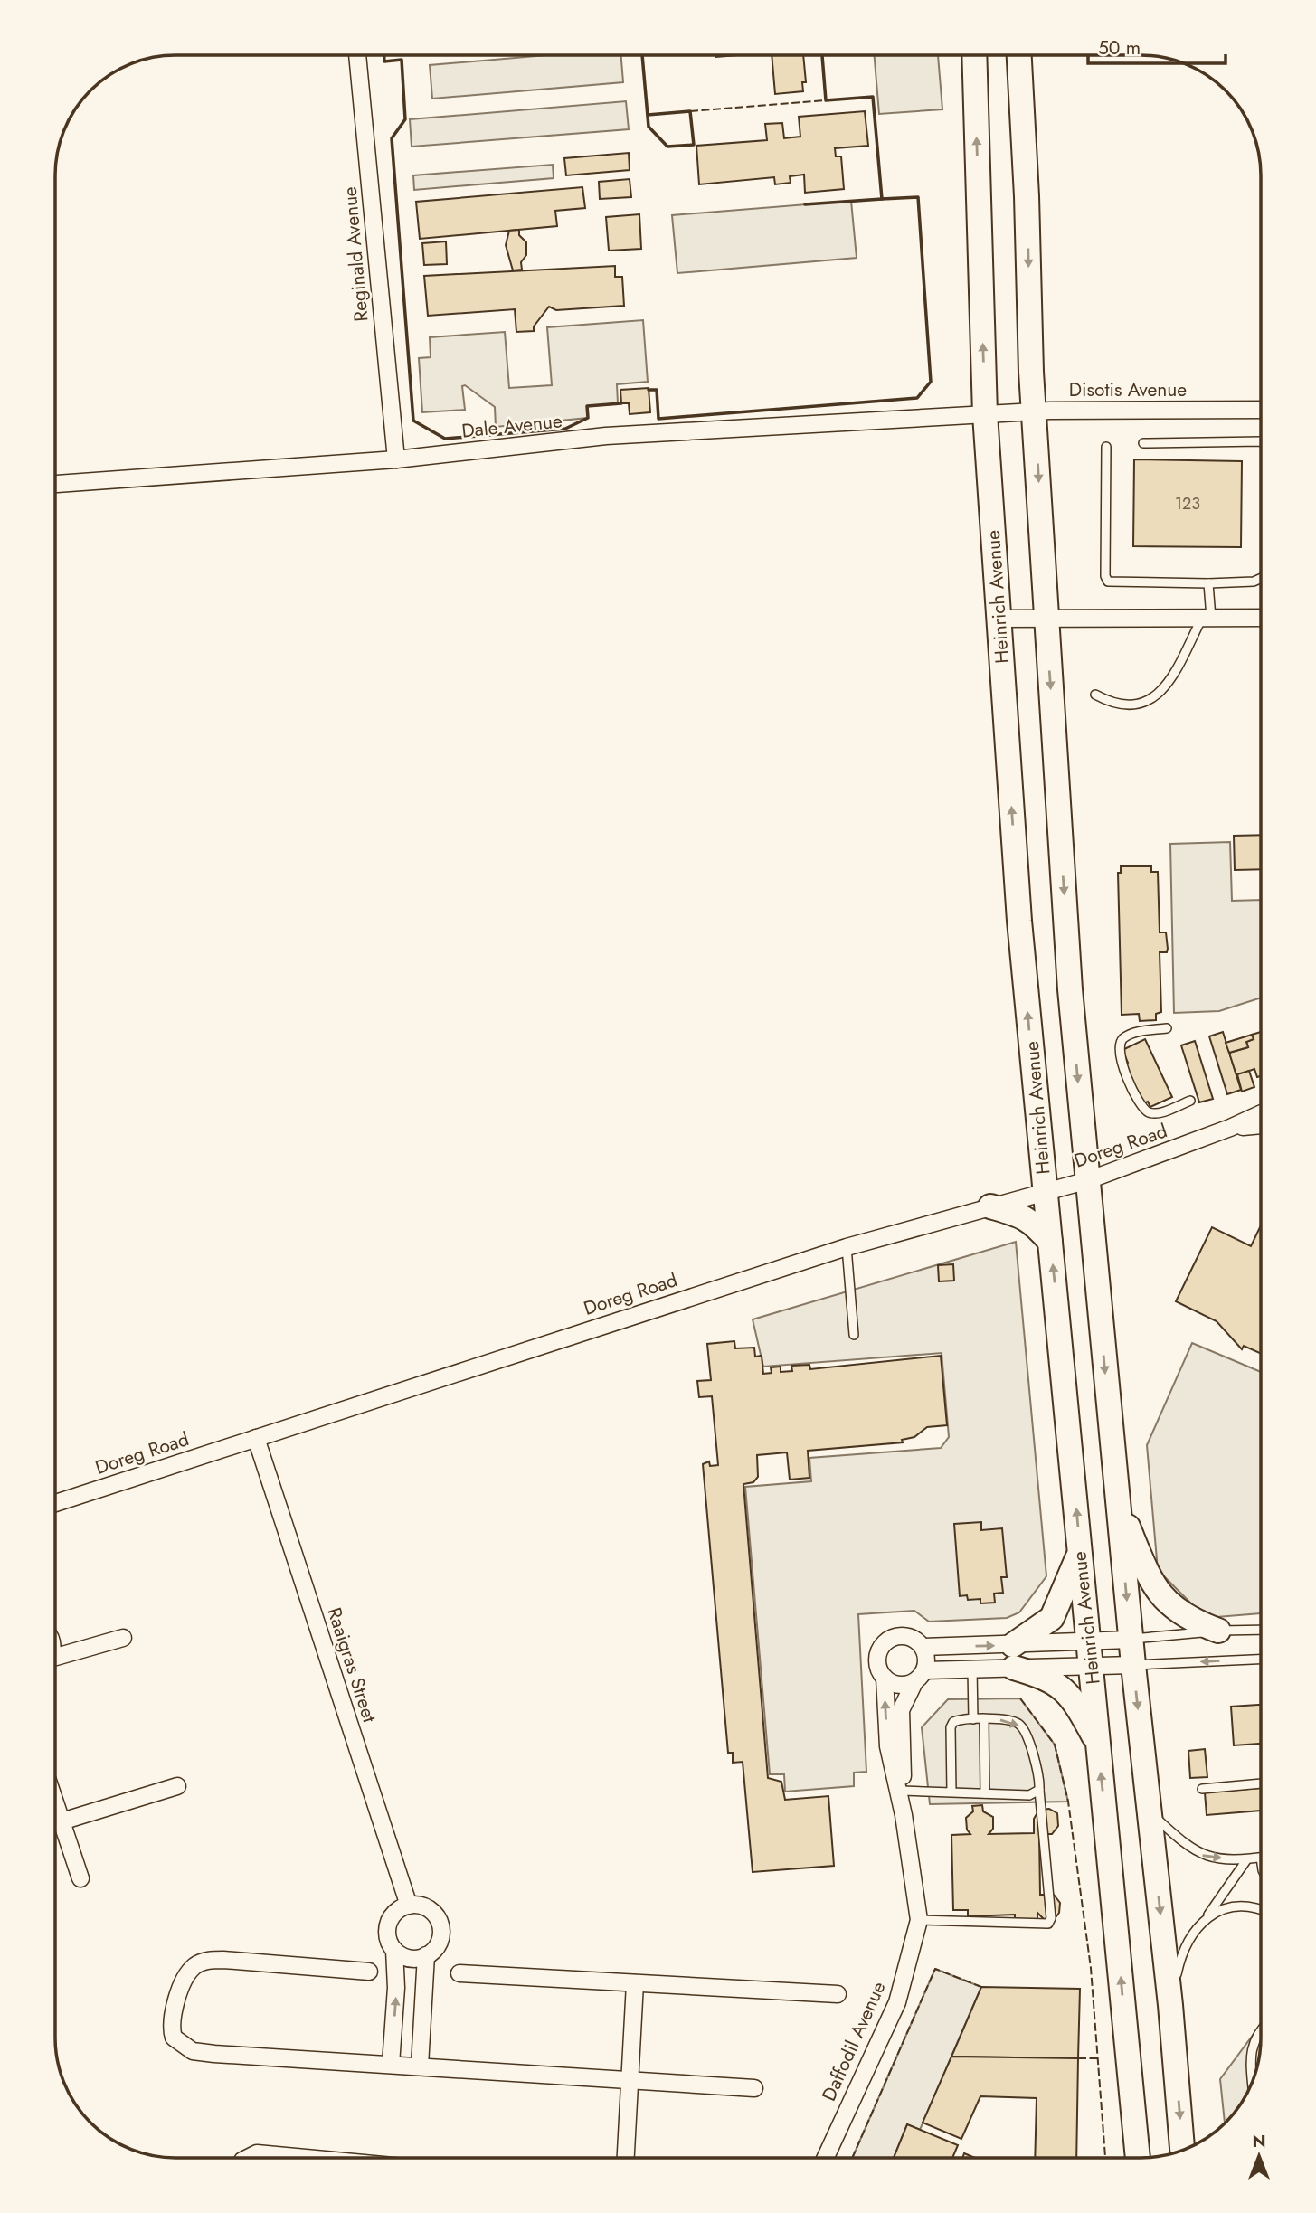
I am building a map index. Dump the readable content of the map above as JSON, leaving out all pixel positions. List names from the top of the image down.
{
  "streets": {
    "street": [
      "Reginald Avenue",
      "Disotis Avenue",
      "Dale Avenue",
      "Heinrich Avenue",
      "Doreg Road",
      "Raaigras Street",
      "Daffodil Avenue"
    ]
  },
  "crossings": [
    ["Reginald Avenue", "Dale Avenue"],
    ["Disotis Avenue", "Dale Avenue"],
    ["Disotis Avenue", "Heinrich Avenue"],
    ["Dale Avenue", "Heinrich Avenue"],
    ["Heinrich Avenue", "Doreg Road"],
    ["Doreg Road", "Raaigras Street"]
  ],
  "house_numbers": ["123"],
  "scale_bar": "50 m",
  "north": "top"
}
